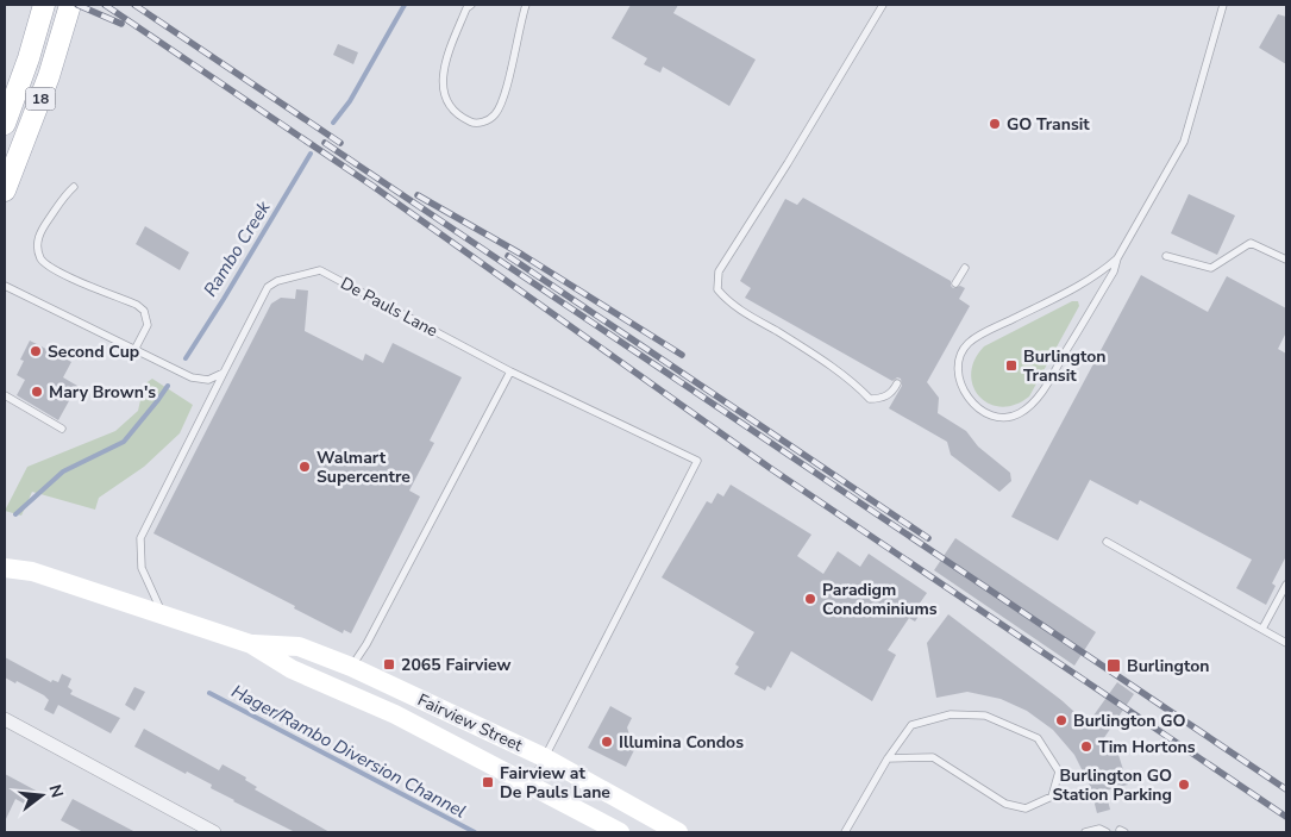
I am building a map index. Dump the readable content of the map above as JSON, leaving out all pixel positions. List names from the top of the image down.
{
  "streets": {
    "main road": ["18", "Fairview Street"],
    "lane": ["De Pauls Lane"]
  },
  "crossings": [
    ["De Pauls Lane", "Fairview Street"]
  ],
  "water": ["Rambo Creek", "Hager/Rambo Diversion Channel"],
  "places": {
    "other": [
      "GO Transit",
      "Second Cup",
      "Mary Brown's",
      "Walmart Supercentre",
      "Paradigm Condominiums",
      "Burlington GO",
      "Illumina Condos",
      "Tim Hortons",
      "Burlington GO Station Parking"
    ],
    "transit": [
      "Burlington Transit",
      "2065 Fairview",
      "Burlington",
      "Fairview at De Pauls Lane"
    ]
  },
  "north": "right"
}
